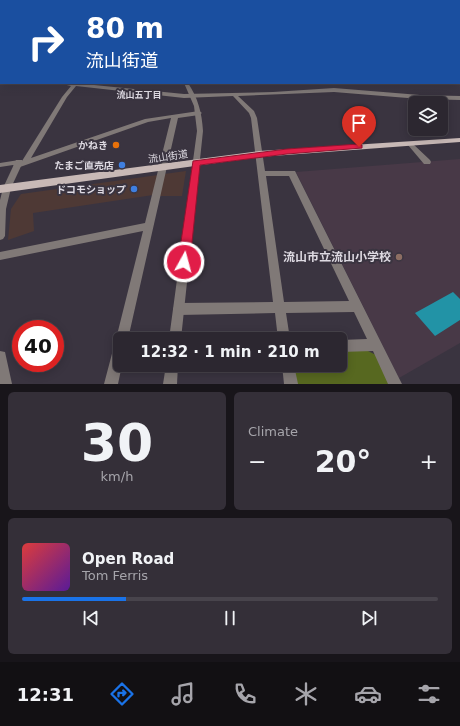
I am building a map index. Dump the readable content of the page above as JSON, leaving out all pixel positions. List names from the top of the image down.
{
  "streets": {
    "main road": ["流山街道"]
  },
  "districts": ["流山五丁目"],
  "places": [
    "かねき",
    "たまご直売店",
    "ドコモショップ",
    "流山市立流山小学校"
  ],
  "page": {
    "turn": ["80 m", "流山街道"],
    "limit": "40",
    "trip": "12:32 · 1 min · 210 m",
    "tile": [
      ["30", "km/h"],
      "Climate"
    ],
    "heat": ["−", "20°", "+"],
    "song": ["Open Road", "Tom Ferris"],
    "tabs": "12:31"
  }
}
